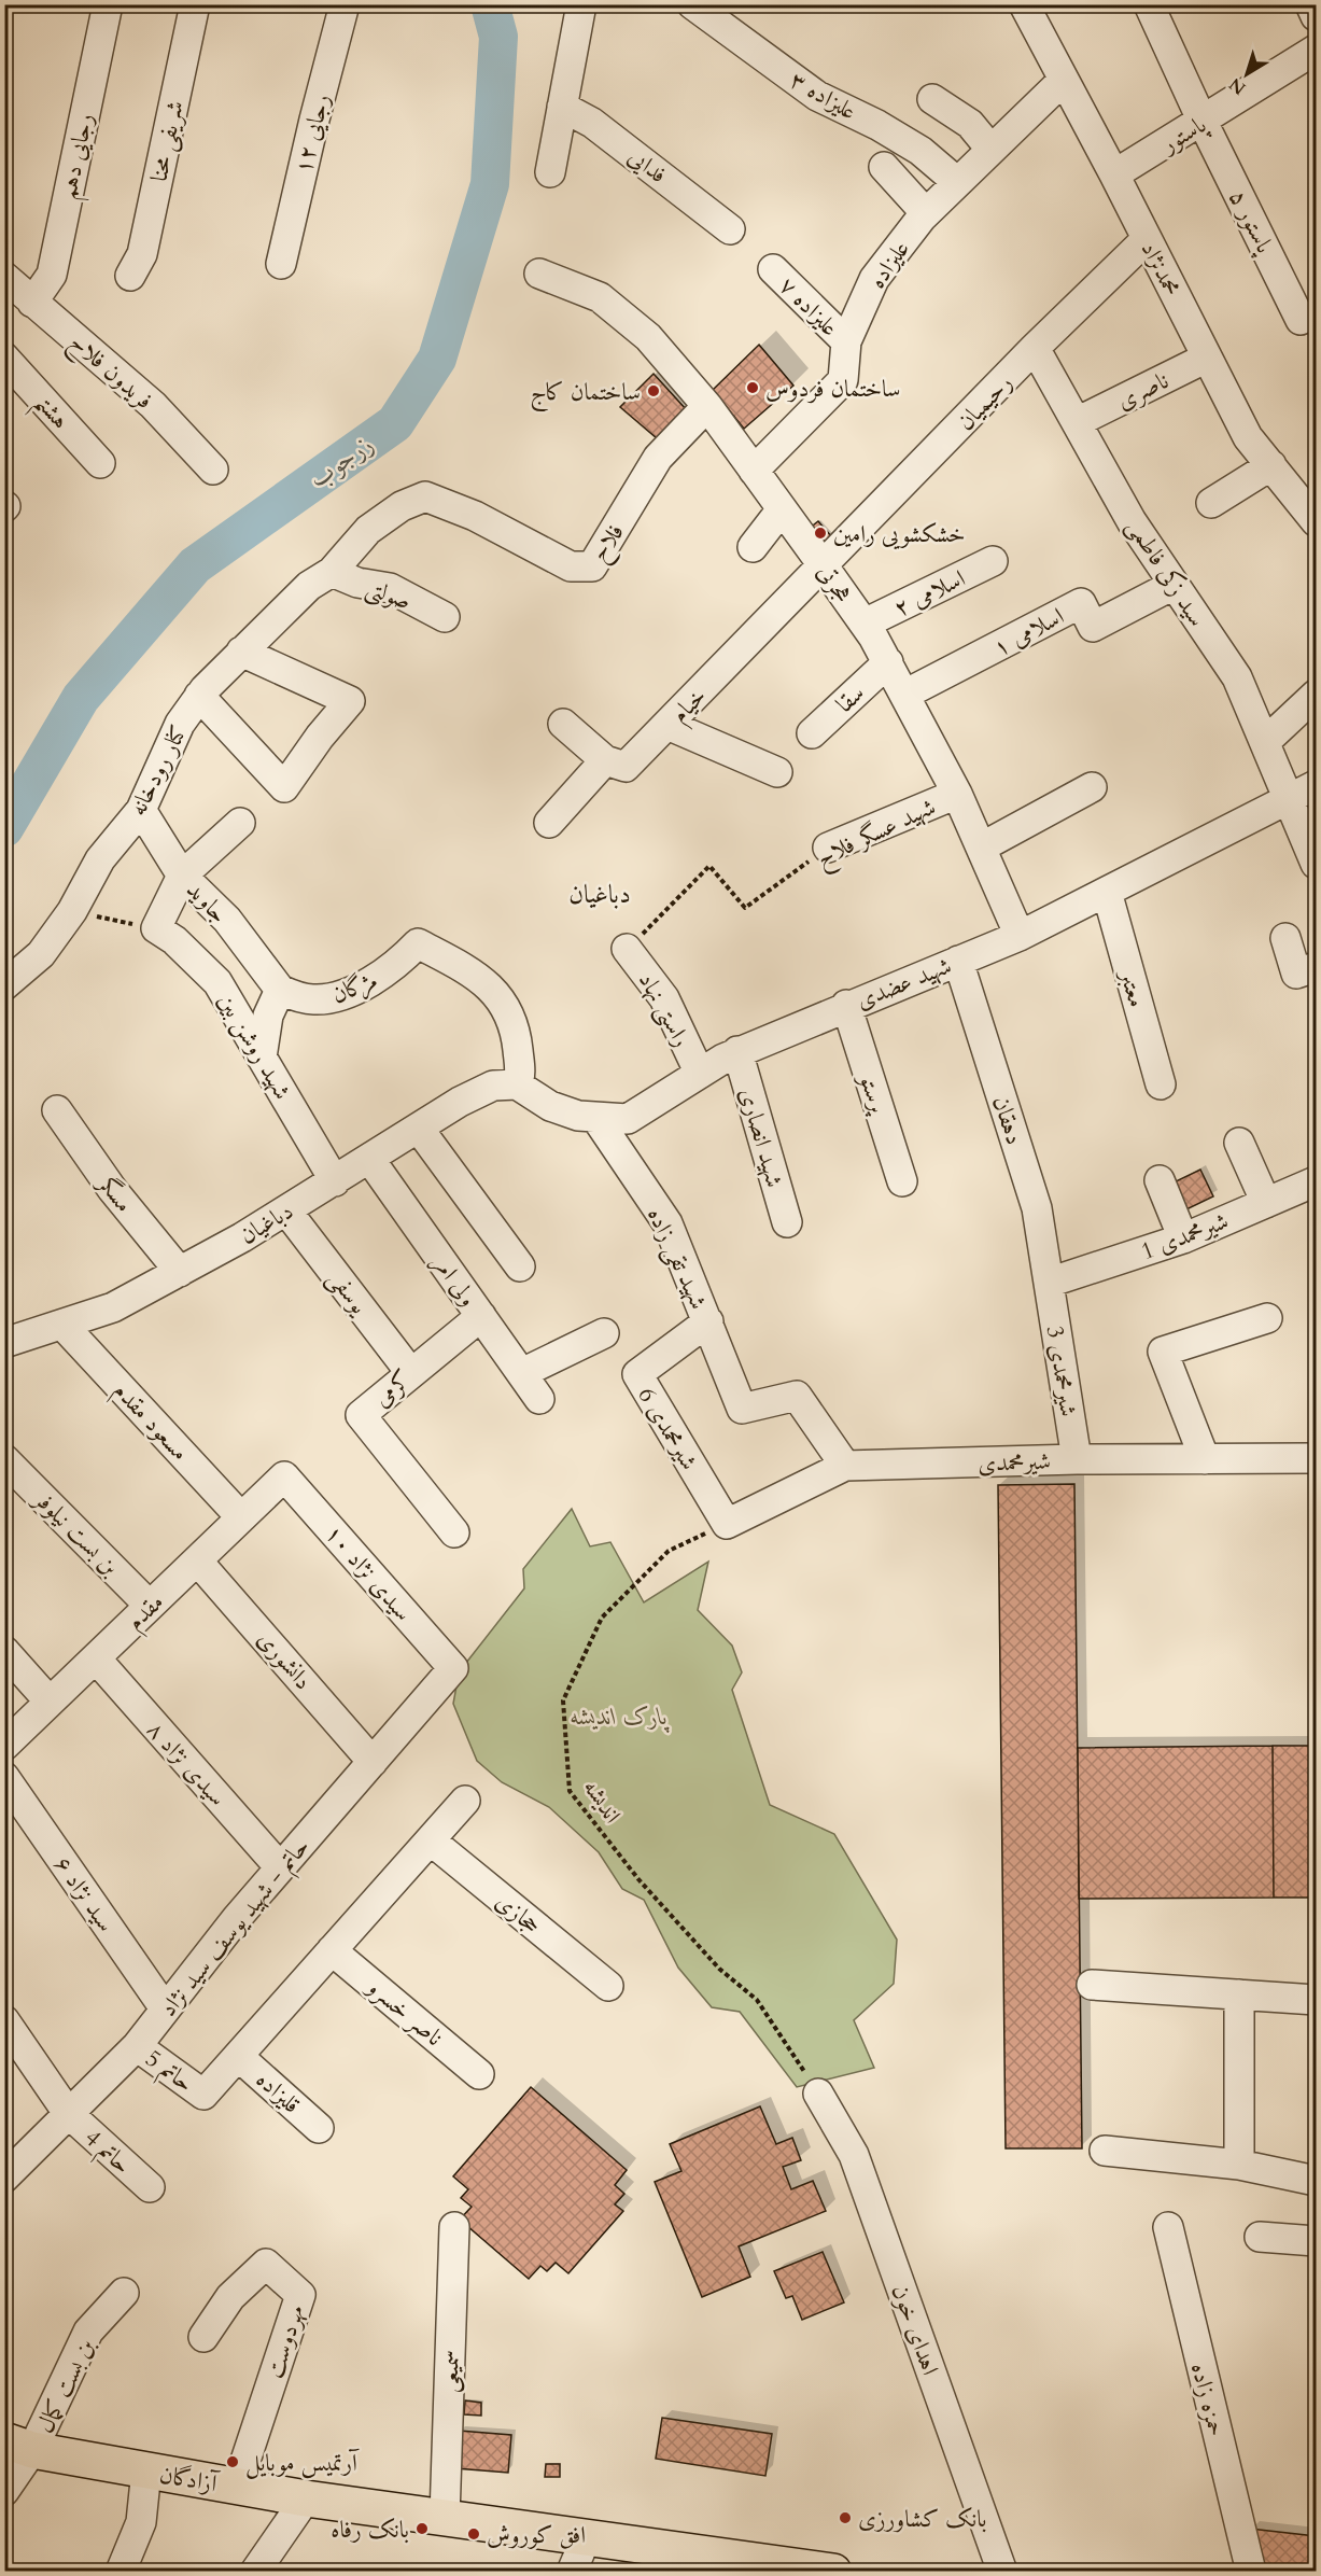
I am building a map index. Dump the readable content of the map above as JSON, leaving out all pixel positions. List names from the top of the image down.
{
  "streets": {
    "main road": ["آزادگان"],
    "street": [
      "علیزاده ۳",
      "رجایی ۱۲",
      "پاستور",
      "شریفی محنا",
      "رجایی دهم",
      "فدایی",
      "پاستور ۵",
      "علیزاده",
      "محمدنژاد",
      "علیزاده ۷",
      "فریدون فلاح",
      "ناصری",
      "رحیمیان",
      "هشتم",
      "فلاح",
      "سید زکی فاطمی",
      "هجرتی",
      "اسلامی ۲",
      "صولتی",
      "اسلامی ۱",
      "سقا",
      "خیام",
      "کنار رودخانه",
      "شهید عسگر فلاح",
      "جاوید",
      "شهید عضدی",
      "مژگان",
      "معتبر",
      "راستی نهاد",
      "شهید روشن بین",
      "پرستو",
      "دهقان",
      "شهید انصاری",
      "مسگر",
      "دباغیان",
      "شیرمحمدی 1",
      "شهید تقی زاده",
      "ولی امر",
      "یوسفی",
      "شیرمحمدی 3",
      "کرمی",
      "مسعود مقدم",
      "شیرمحمدی 6",
      "شیرمحمدی",
      "بن بست نیلوفر",
      "سیدی نژاد ۱۰",
      "مقدم",
      "دانشوری",
      "سیدی نژاد ۸",
      "سید نژاد ۶",
      "حجازی",
      "حاتم - شهید یوسف سید نژاد",
      "ناصر خسرو",
      "حاتم 5",
      "قلیزاده",
      "حاتم 4",
      "اهدای خون",
      "مهردوست",
      "سمیعی",
      "بن بست کمال",
      "حمزه زاده"
    ],
    "path": ["اندیشه"]
  },
  "crossings": [
    ["علیزاده ۳", "علیزاده"],
    ["پاستور", "پاستور ۵"],
    ["پاستور", "محمدنژاد"],
    ["رجایی دهم", "فریدون فلاح"],
    ["علیزاده", "محمدنژاد"],
    ["علیزاده", "علیزاده ۷"],
    ["علیزاده", "هجرتی"],
    ["محمدنژاد", "ناصری"],
    ["محمدنژاد", "رحیمیان"],
    ["ناصری", "سید زکی فاطمی"],
    ["رحیمیان", "سید زکی فاطمی"],
    ["رحیمیان", "هجرتی"],
    ["رحیمیان", "خیام"],
    ["فلاح", "هجرتی"],
    ["فلاح", "کنار رودخانه"],
    ["سید زکی فاطمی", "اسلامی ۱"],
    ["سید زکی فاطمی", "شهید عضدی"],
    ["هجرتی", "اسلامی ۲"],
    ["هجرتی", "اسلامی ۱"],
    ["هجرتی", "سقا"],
    ["هجرتی", "خیام"],
    ["هجرتی", "شهید عسگر فلاح"],
    ["هجرتی", "شهید عضدی"],
    ["صولتی", "کنار رودخانه"],
    ["کنار رودخانه", "جاوید"],
    ["شهید عسگر فلاح", "راستی نهاد"],
    ["جاوید", "مژگان"],
    ["شهید عضدی", "مژگان"],
    ["شهید عضدی", "معتبر"],
    ["شهید عضدی", "راستی نهاد"],
    ["شهید عضدی", "پرستو"],
    ["شهید عضدی", "دهقان"],
    ["شهید عضدی", "شهید انصاری"],
    ["شهید عضدی", "دباغیان"],
    ["شهید عضدی", "شهید تقی زاده"],
    ["مژگان", "دباغیان"],
    ["شهید روشن بین", "دباغیان"],
    ["دهقان", "شیرمحمدی 1"],
    ["دهقان", "شیرمحمدی 3"],
    ["مسگر", "دباغیان"],
    ["دباغیان", "ولی امر"],
    ["دباغیان", "یوسفی"],
    ["دباغیان", "مسعود مقدم"],
    ["شیرمحمدی 1", "شیرمحمدی 3"],
    ["شهید تقی زاده", "شیرمحمدی 6"],
    ["شهید تقی زاده", "شیرمحمدی"],
    ["ولی امر", "کرمی"],
    ["یوسفی", "کرمی"],
    ["شیرمحمدی 3", "شیرمحمدی"],
    ["مسعود مقدم", "مقدم"],
    ["شیرمحمدی 6", "شیرمحمدی"],
    ["شیرمحمدی 6", "اندیشه"],
    ["شیرمحمدی", "اندیشه"],
    ["بن بست نیلوفر", "مقدم"],
    ["سیدی نژاد ۱۰", "مقدم"],
    ["سیدی نژاد ۱۰", "حاتم - شهید یوسف سید نژاد"],
    ["مقدم", "دانشوری"],
    ["مقدم", "سیدی نژاد ۸"],
    ["دانشوری", "حاتم - شهید یوسف سید نژاد"],
    ["سیدی نژاد ۸", "حاتم - شهید یوسف سید نژاد"],
    ["اندیشه", "اهدای خون"],
    ["سید نژاد ۶", "حاتم - شهید یوسف سید نژاد"],
    ["حاتم - شهید یوسف سید نژاد", "حاتم 5"],
    ["حاتم - شهید یوسف سید نژاد", "حاتم 4"],
    ["حاتم 5", "قلیزاده"],
    ["مهردوست", "آزادگان"],
    ["سمیعی", "آزادگان"],
    ["بن بست کمال", "آزادگان"]
  ],
  "districts": ["دباغیان"],
  "water": ["زرجوب"],
  "parks": ["پارک اندیشه"],
  "places": [
    "ساختمان فردوس",
    "ساختمان کاج",
    "خشکشویی رامین",
    "آرتمیس موبایل",
    "بانک کشاورزی",
    "بانک رفاه",
    "افق کوروش"
  ],
  "north": "bottom left"
}
